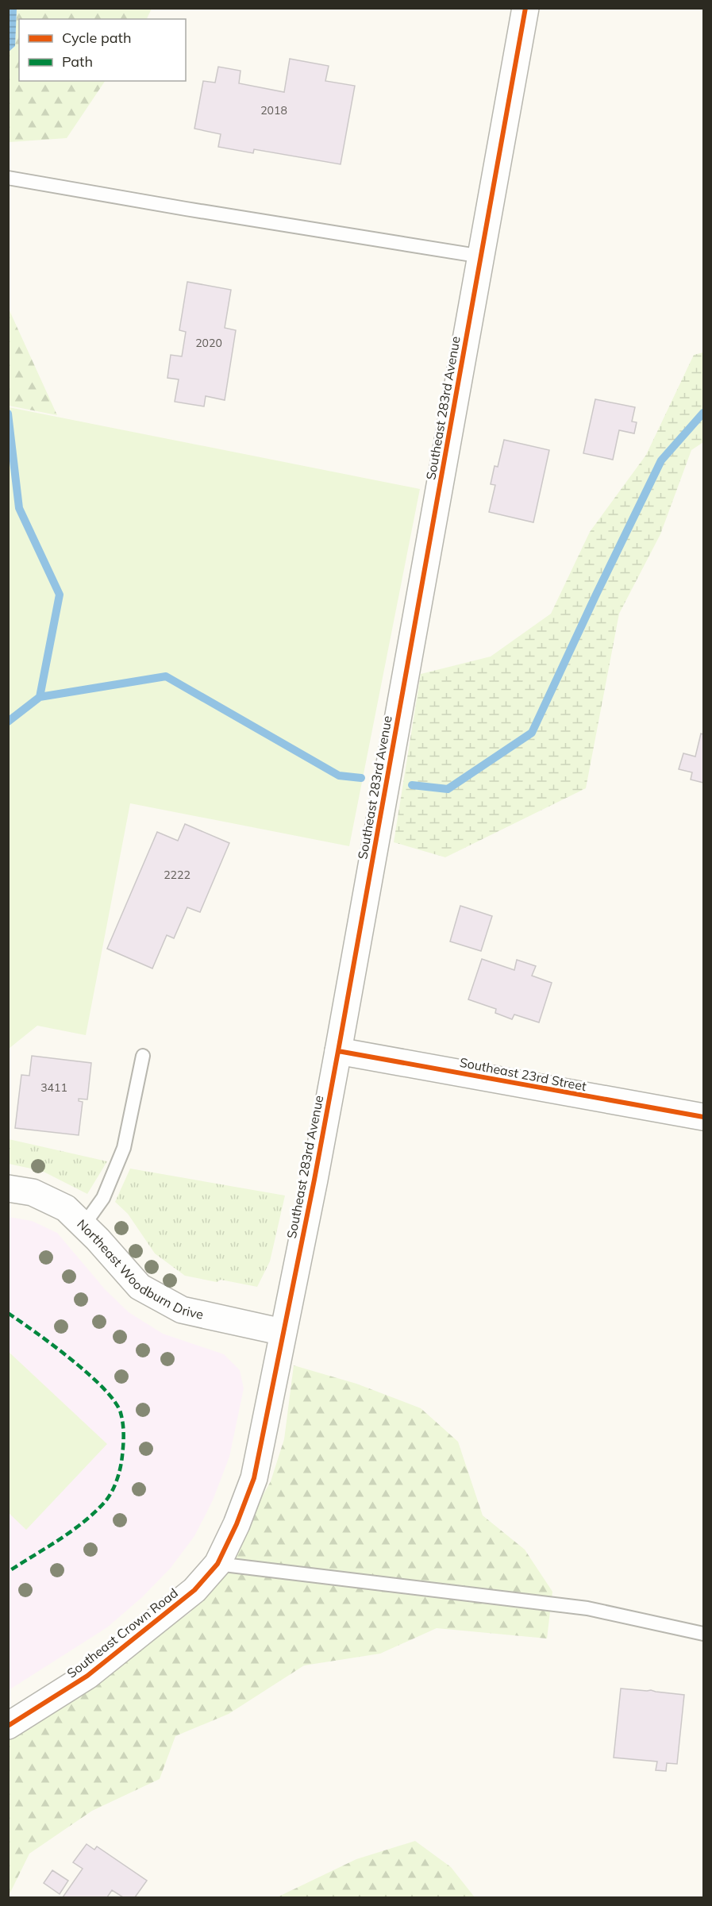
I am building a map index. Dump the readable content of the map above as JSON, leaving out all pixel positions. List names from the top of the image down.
{
  "streets": {
    "street": [
      "Southeast 283rd Avenue",
      "Southeast 23rd Street",
      "Northeast Woodburn Drive",
      "Southeast Crown Road"
    ]
  },
  "crossings": [
    ["Southeast 283rd Avenue", "Southeast 23rd Street"],
    ["Southeast 283rd Avenue", "Northeast Woodburn Drive"],
    ["Southeast 283rd Avenue", "Southeast Crown Road"]
  ],
  "house_numbers": [
    "2018",
    "2020",
    "2222",
    "3411"
  ],
  "legend": ["Cycle path", "Path"]
}
